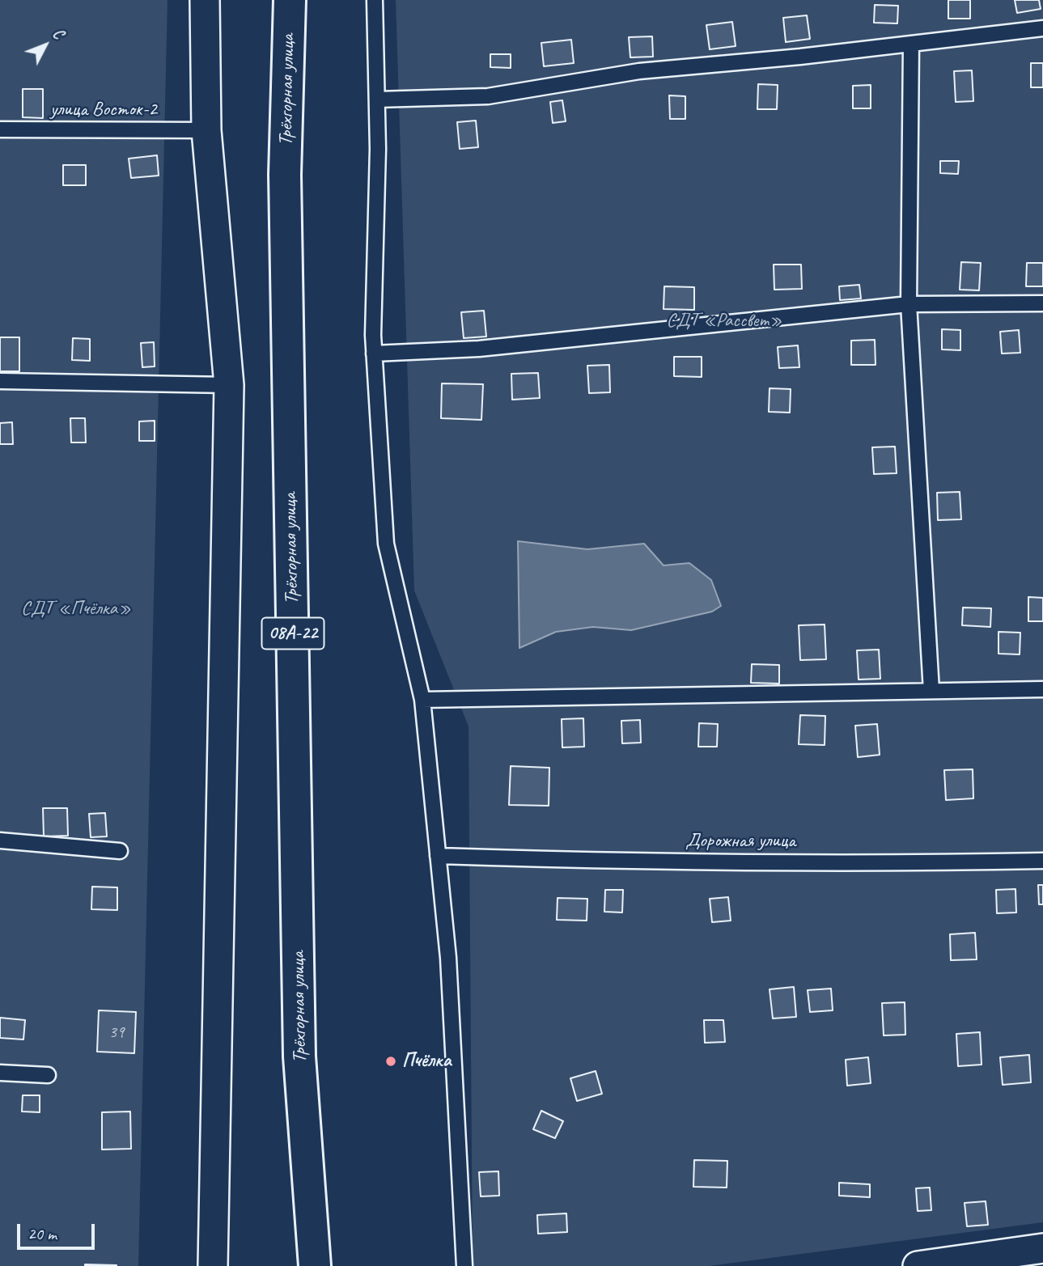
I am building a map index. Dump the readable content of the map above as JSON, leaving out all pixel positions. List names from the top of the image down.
{
  "streets": {
    "highway": ["Трёхгорная улица", "08А-22"],
    "lane": ["улица Восток-2", "Дорожная улица"]
  },
  "parks": ["СДТ «Рассвет»", "СДТ «Пчёлка»"],
  "places": ["Пчёлка"],
  "house_numbers": ["39"],
  "scale_bar": "20 m",
  "north": "top right"
}
